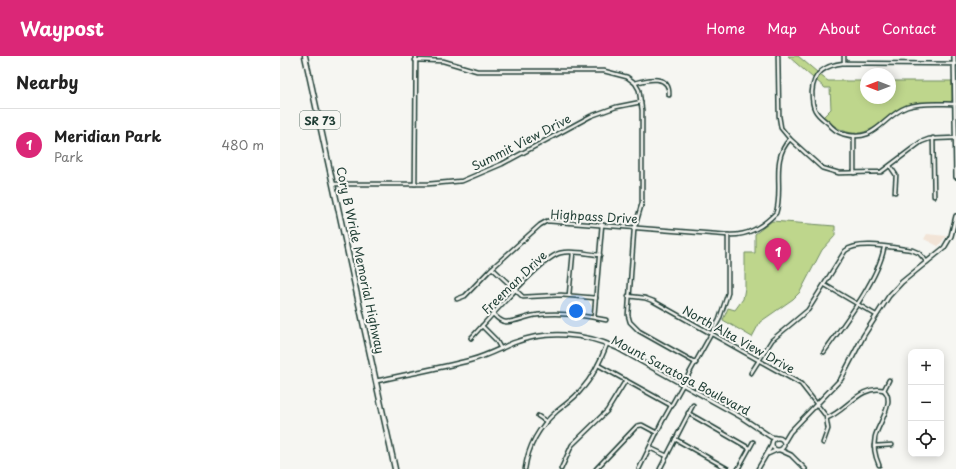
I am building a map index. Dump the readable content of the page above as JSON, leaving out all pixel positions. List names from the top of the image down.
{
  "streets": {
    "highway": ["SR 73", "Cory B Wride Memorial Highway"],
    "street": [
      "Summit View Drive",
      "Highpass Drive",
      "Freeman Drive",
      "North Alta View Drive",
      "Mount Saratoga Boulevard"
    ]
  },
  "crossings": [
    ["Summit View Drive", "Cory B Wride Memorial Highway"],
    ["Cory B Wride Memorial Highway", "Mount Saratoga Boulevard"]
  ],
  "north": "left",
  "page": {
    "header": "Waypost",
    "nav": [
      "Home",
      "Map",
      "About",
      "Contact"
    ],
    "heading": "Nearby",
    "list": [
      {
        "mark": "1",
        "name": "Meridian Park",
        "note": "Park",
        "value": "480 m"
      }
    ],
    "pins": "1",
    "map_buttons": ["+", "−"]
  }
}
